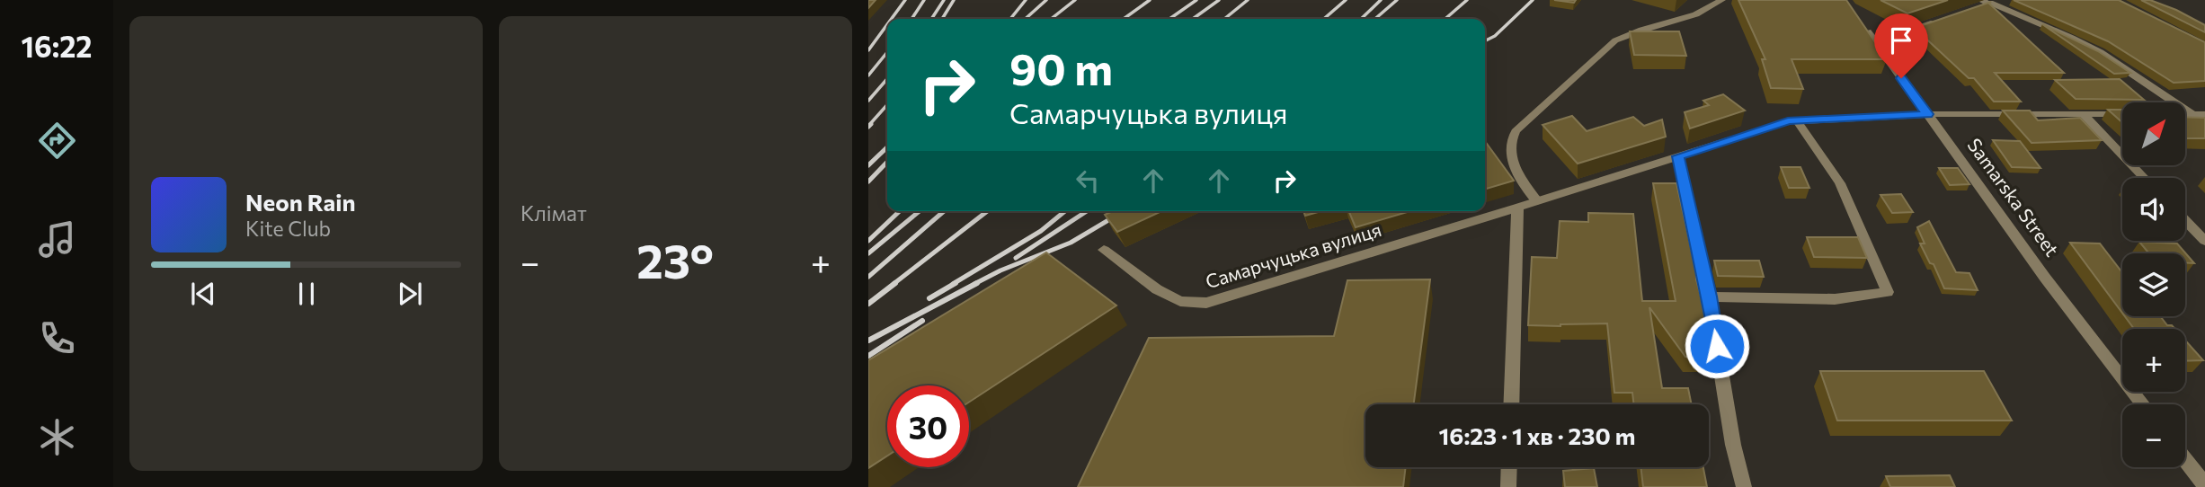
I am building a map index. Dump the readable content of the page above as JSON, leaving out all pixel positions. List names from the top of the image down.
{
  "streets": {
    "street": ["Samarska Street", "Самарчуцька вулиця"]
  },
  "crossings": [
    ["Samarska Street", "Самарчуцька вулиця"]
  ],
  "north": "top right",
  "page": {
    "tabs": "16:22",
    "tile": "Клімат",
    "turn": ["90 m", "Самарчуцька вулиця"],
    "map_buttons": ["+", "−"],
    "song": ["Neon Rain", "Kite Club"],
    "heat": ["−", "23°", "+"],
    "limit": "30",
    "trip": "16:23 · 1 хв · 230 m"
  }
}
